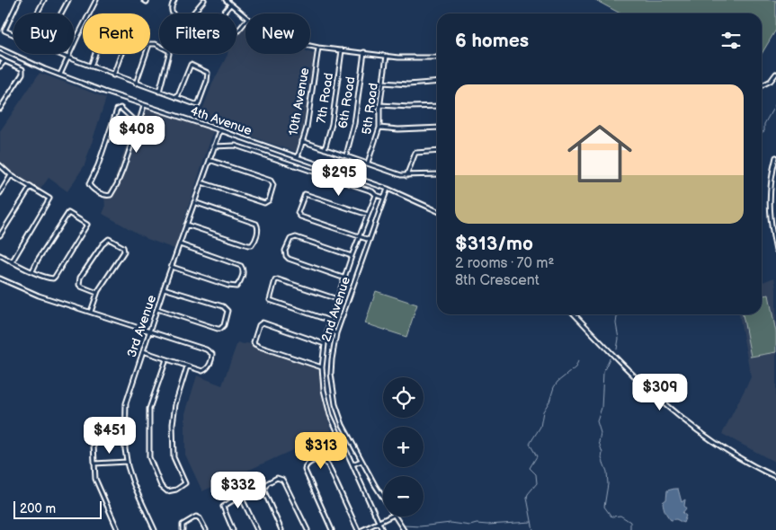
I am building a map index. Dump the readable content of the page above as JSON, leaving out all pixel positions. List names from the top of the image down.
{
  "streets": {
    "street": [
      "7th Road",
      "10th Avenue",
      "6th Road",
      "5th Road",
      "4th Avenue",
      "2nd Avenue",
      "3rd Avenue"
    ]
  },
  "crossings": [
    ["10th Avenue", "4th Avenue"],
    ["4th Avenue", "2nd Avenue"],
    ["4th Avenue", "3rd Avenue"]
  ],
  "scale_bar": "200 m",
  "page": {
    "chip": [
      "Buy",
      "Rent",
      "Filters",
      "New"
    ],
    "heading": "6 homes",
    "list": [
      {
        "name": "$313/mo",
        "note": "2 rooms · 70 m² · 8th Crescent"
      }
    ],
    "price": [
      "$408",
      "$295",
      "$309",
      "$451",
      "$313",
      "$332"
    ],
    "map_buttons": ["+", "−"],
    "scale": "200 m"
  }
}
